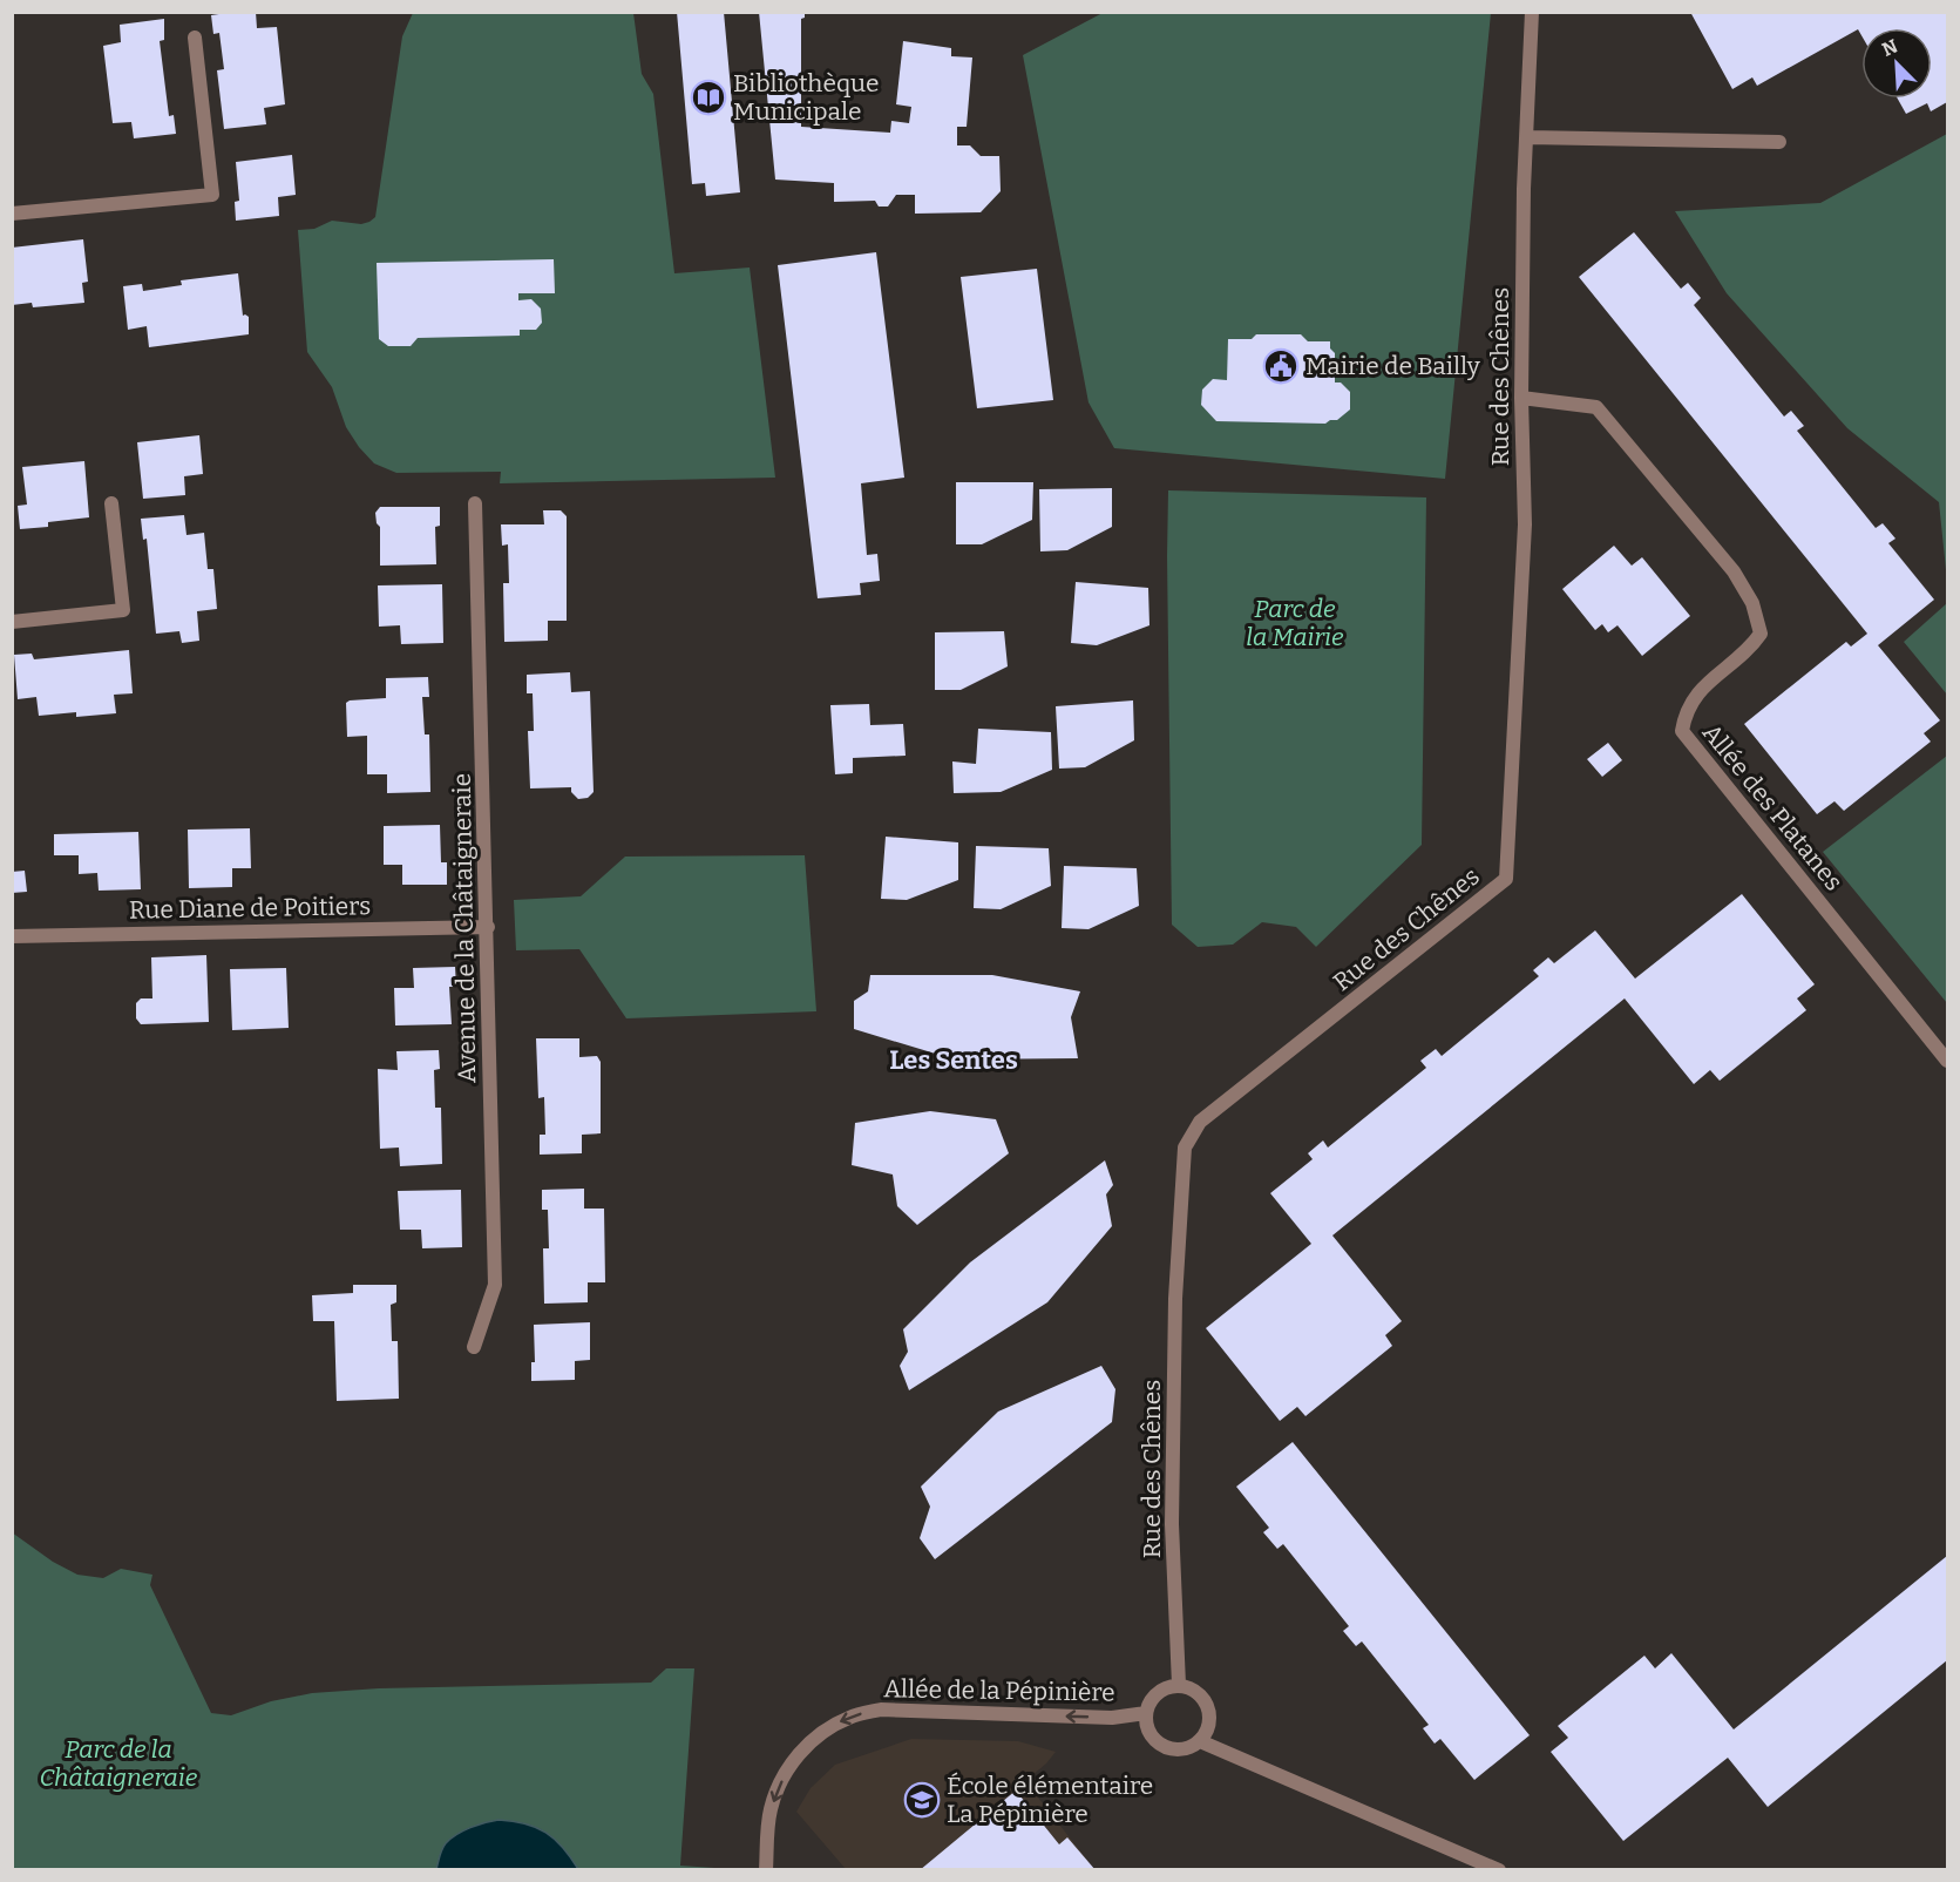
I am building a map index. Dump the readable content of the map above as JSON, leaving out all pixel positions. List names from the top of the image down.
{
  "streets": {
    "street": [
      "Rue des Chênes",
      "Allée des Platanes",
      "Rue Diane de Poitiers",
      "Avenue de la Châtaigneraie",
      "Allée de la Pépinière"
    ]
  },
  "crossings": [
    ["Rue des Chênes", "Allée des Platanes"],
    ["Rue des Chênes", "Allée de la Pépinière"],
    ["Rue Diane de Poitiers", "Avenue de la Châtaigneraie"]
  ],
  "one_way": ["Allée de la Pépinière"],
  "districts": ["Les Sentes"],
  "parks": ["Parc de la Mairie", "Parc de la Châtaigneraie"],
  "places": {
    "library": ["Bibliothèque Municipale"],
    "public building": ["Mairie de Bailly"],
    "school or university": ["École élémentaire La Pépinière"]
  },
  "north": "top left"
}
